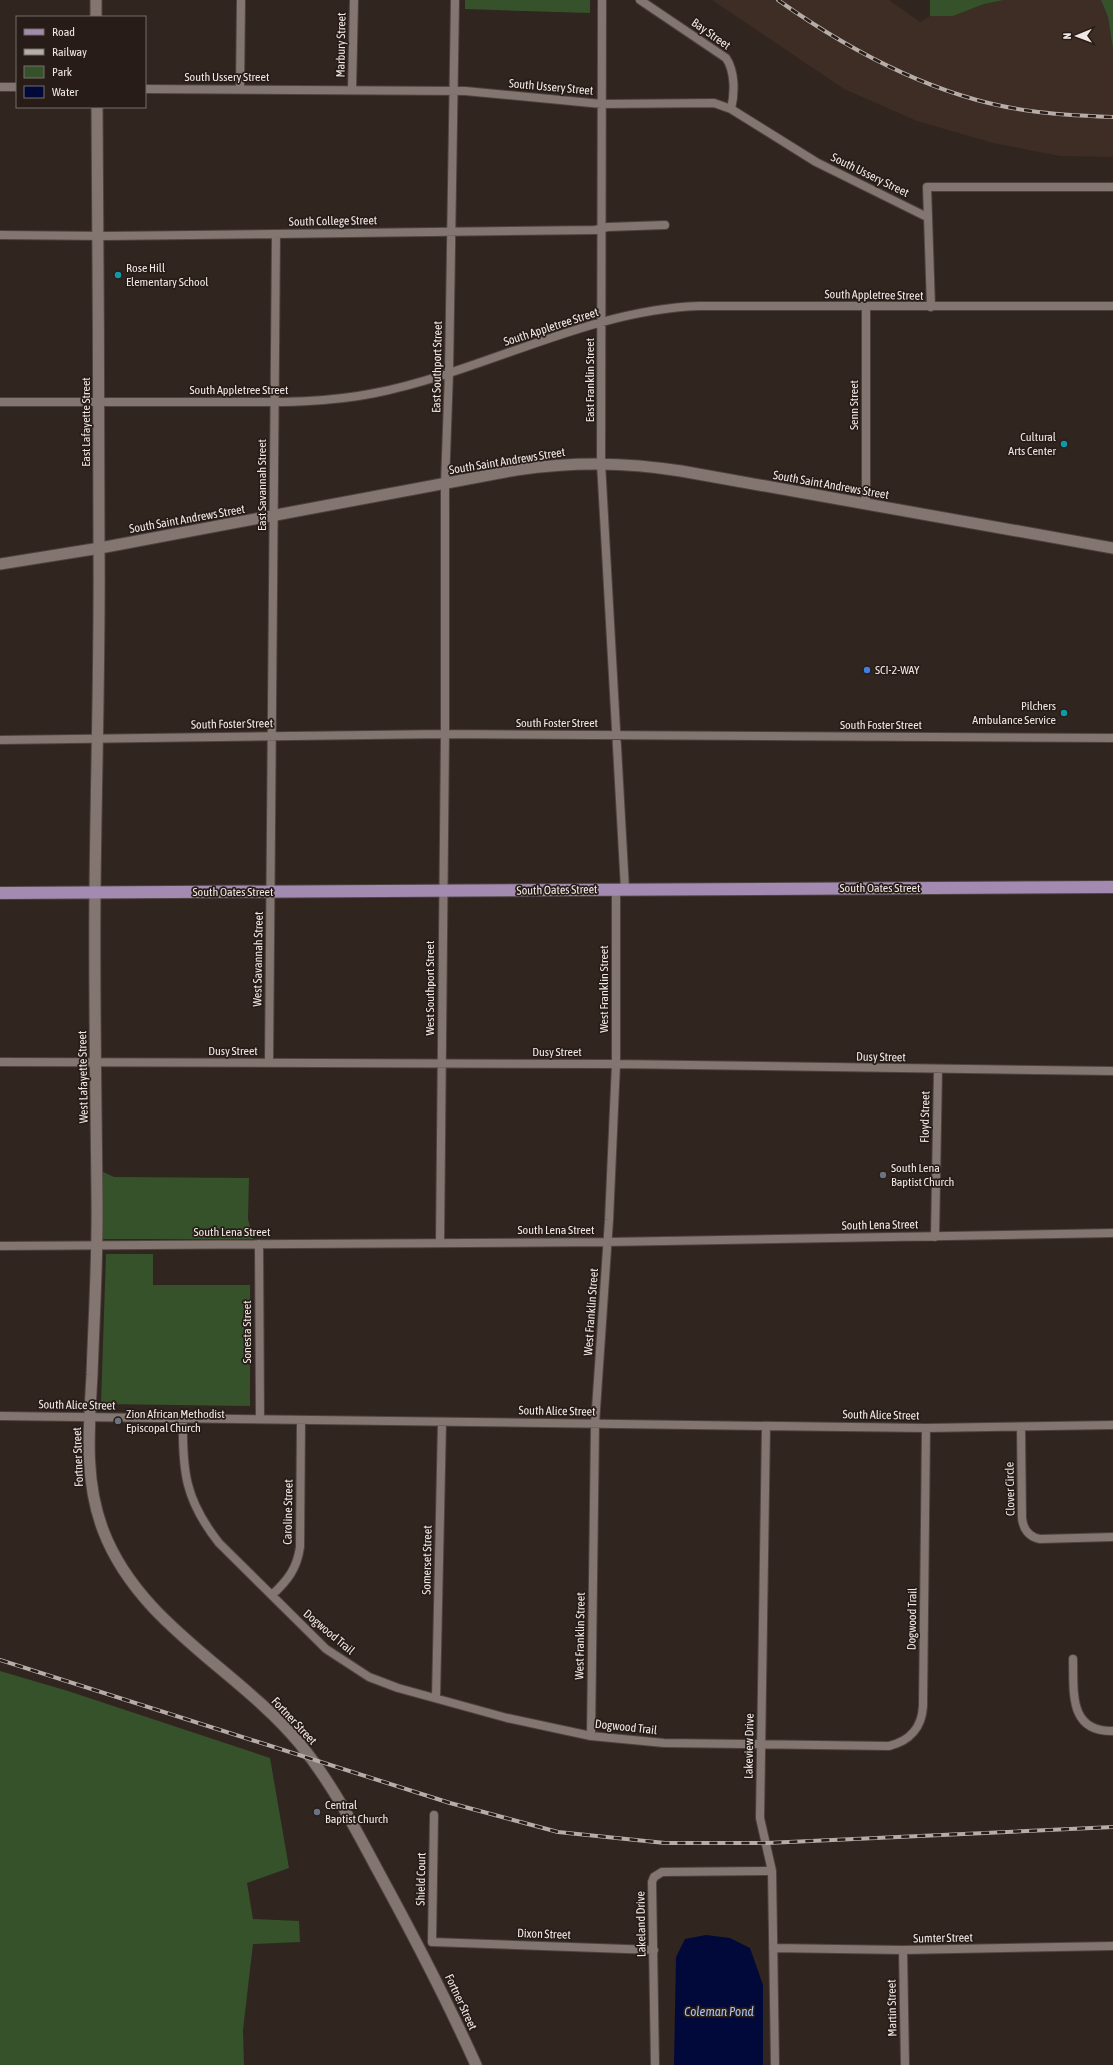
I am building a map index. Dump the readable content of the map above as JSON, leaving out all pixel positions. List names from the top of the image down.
{
  "streets": {
    "main road": ["South Oates Street"],
    "street": [
      "Bay Street",
      "Marbury Street",
      "South Ussery Street",
      "South College Street",
      "South Appletree Street",
      "East Southport Street",
      "East Franklin Street",
      "Senn Street",
      "East Lafayette Street",
      "South Saint Andrews Street",
      "East Savannah Street",
      "South Foster Street",
      "West Savannah Street",
      "West Southport Street",
      "West Franklin Street",
      "Dusy Street",
      "West Lafayette Street",
      "Floyd Street",
      "South Lena Street",
      "Sonesta Street",
      "South Alice Street",
      "Fortner Street",
      "Clover Circle",
      "Caroline Street",
      "Somerset Street",
      "Dogwood Trail",
      "Lakeview Drive",
      "Shield Court",
      "Lakeland Drive",
      "Dixon Street",
      "Sumter Street",
      "Martin Street"
    ]
  },
  "crossings": [
    ["Bay Street", "South Ussery Street"],
    ["Marbury Street", "South Ussery Street"],
    ["South Ussery Street", "South Appletree Street"],
    ["South Ussery Street", "East Southport Street"],
    ["South Ussery Street", "East Franklin Street"],
    ["South College Street", "East Southport Street"],
    ["South College Street", "East Franklin Street"],
    ["South College Street", "East Lafayette Street"],
    ["South College Street", "East Savannah Street"],
    ["South Appletree Street", "East Southport Street"],
    ["South Appletree Street", "East Franklin Street"],
    ["South Appletree Street", "Senn Street"],
    ["South Appletree Street", "East Lafayette Street"],
    ["South Appletree Street", "East Savannah Street"],
    ["East Southport Street", "South Saint Andrews Street"],
    ["East Southport Street", "South Foster Street"],
    ["East Southport Street", "West Southport Street"],
    ["East Franklin Street", "South Saint Andrews Street"],
    ["East Franklin Street", "South Foster Street"],
    ["East Franklin Street", "West Franklin Street"],
    ["Senn Street", "South Saint Andrews Street"],
    ["East Lafayette Street", "South Saint Andrews Street"],
    ["East Lafayette Street", "South Foster Street"],
    ["East Lafayette Street", "West Lafayette Street"],
    ["South Saint Andrews Street", "East Savannah Street"],
    ["East Savannah Street", "South Foster Street"],
    ["East Savannah Street", "West Savannah Street"],
    ["South Foster Street", "West Savannah Street"],
    ["South Foster Street", "West Southport Street"],
    ["South Foster Street", "West Franklin Street"],
    ["South Foster Street", "West Lafayette Street"],
    ["South Oates Street", "West Savannah Street"],
    ["South Oates Street", "West Southport Street"],
    ["South Oates Street", "West Franklin Street"],
    ["South Oates Street", "West Lafayette Street"],
    ["West Savannah Street", "Dusy Street"],
    ["West Southport Street", "Dusy Street"],
    ["West Southport Street", "South Lena Street"],
    ["West Franklin Street", "Dusy Street"],
    ["West Franklin Street", "South Lena Street"],
    ["West Franklin Street", "South Alice Street"],
    ["West Franklin Street", "Dogwood Trail"],
    ["Dusy Street", "West Lafayette Street"],
    ["Dusy Street", "Floyd Street"],
    ["West Lafayette Street", "South Lena Street"],
    ["West Lafayette Street", "South Alice Street"],
    ["West Lafayette Street", "Fortner Street"],
    ["Floyd Street", "South Lena Street"],
    ["South Lena Street", "Sonesta Street"],
    ["Sonesta Street", "South Alice Street"],
    ["South Alice Street", "Fortner Street"],
    ["South Alice Street", "Clover Circle"],
    ["South Alice Street", "Caroline Street"],
    ["South Alice Street", "Somerset Street"],
    ["South Alice Street", "Dogwood Trail"],
    ["South Alice Street", "Lakeview Drive"],
    ["Caroline Street", "Dogwood Trail"],
    ["Somerset Street", "Dogwood Trail"],
    ["Dogwood Trail", "Lakeview Drive"],
    ["Lakeview Drive", "Lakeland Drive"],
    ["Lakeview Drive", "Sumter Street"],
    ["Shield Court", "Dixon Street"],
    ["Lakeland Drive", "Dixon Street"],
    ["Sumter Street", "Martin Street"]
  ],
  "water": ["Coleman Pond"],
  "places": [
    "Rose Hill Elementary School",
    "Cultural Arts Center",
    "SCI-2-WAY",
    "Pilchers Ambulance Service",
    "South Lena Baptist Church",
    "Zion African Methodist Episcopal Church",
    "Central Baptist Church"
  ],
  "legend": [
    "Road",
    "Railway",
    "Park",
    "Water"
  ],
  "north": "left"
}
